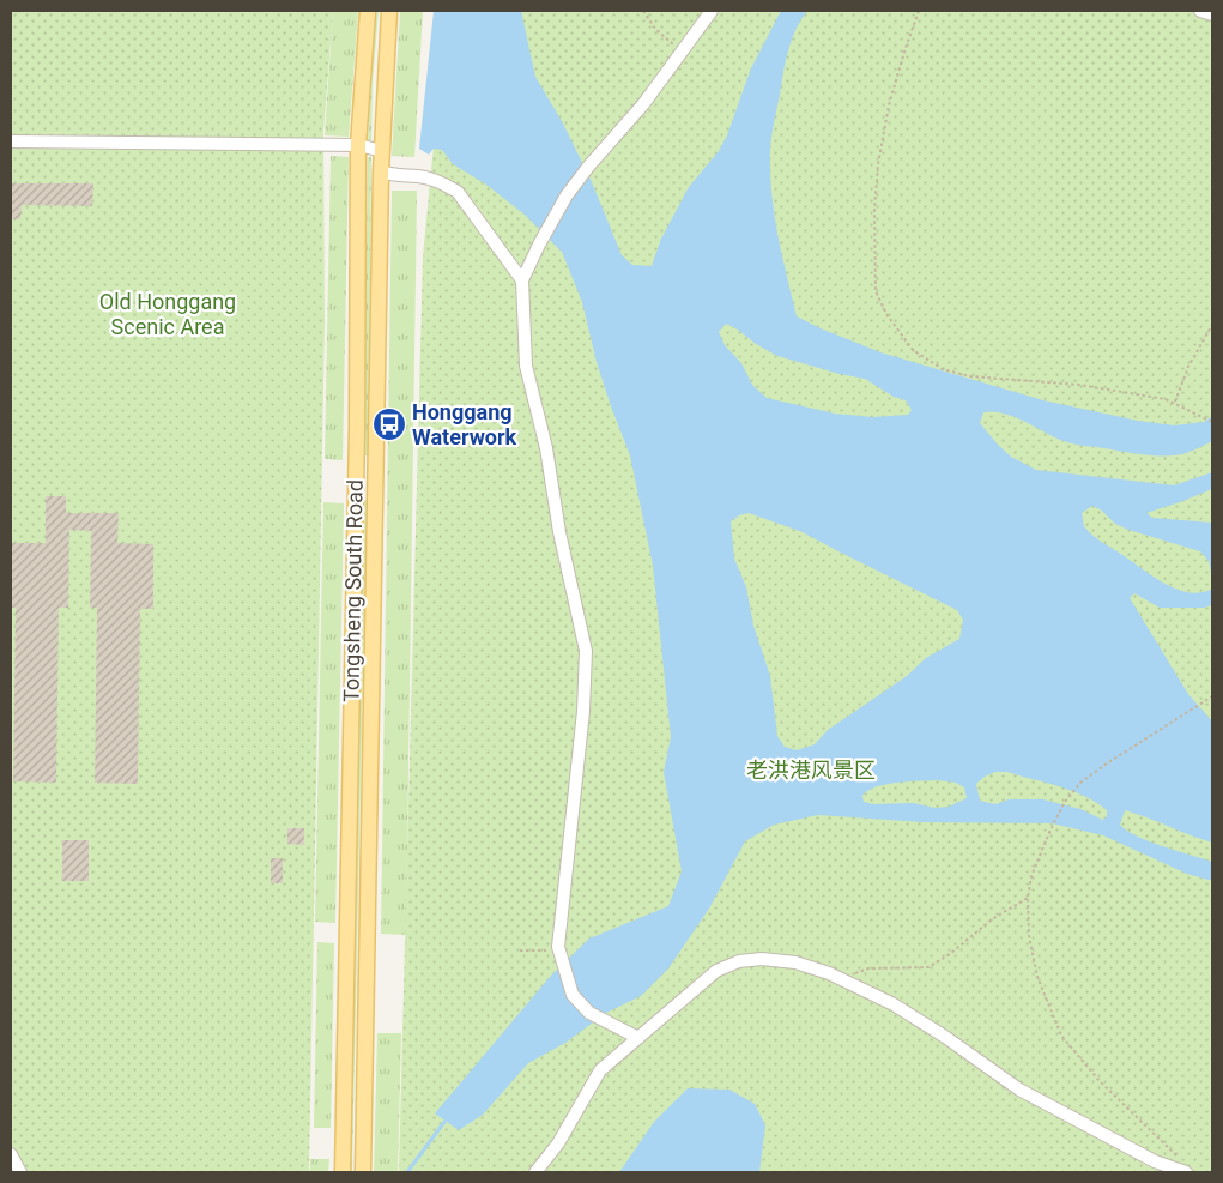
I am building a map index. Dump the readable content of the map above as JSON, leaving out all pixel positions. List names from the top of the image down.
{
  "streets": {
    "main road": ["Tongsheng South Road"]
  },
  "parks": ["Old Honggang Scenic Area", "老洪港风景区"],
  "places": {
    "bus stop": ["Honggang Waterwork"]
  }
}
